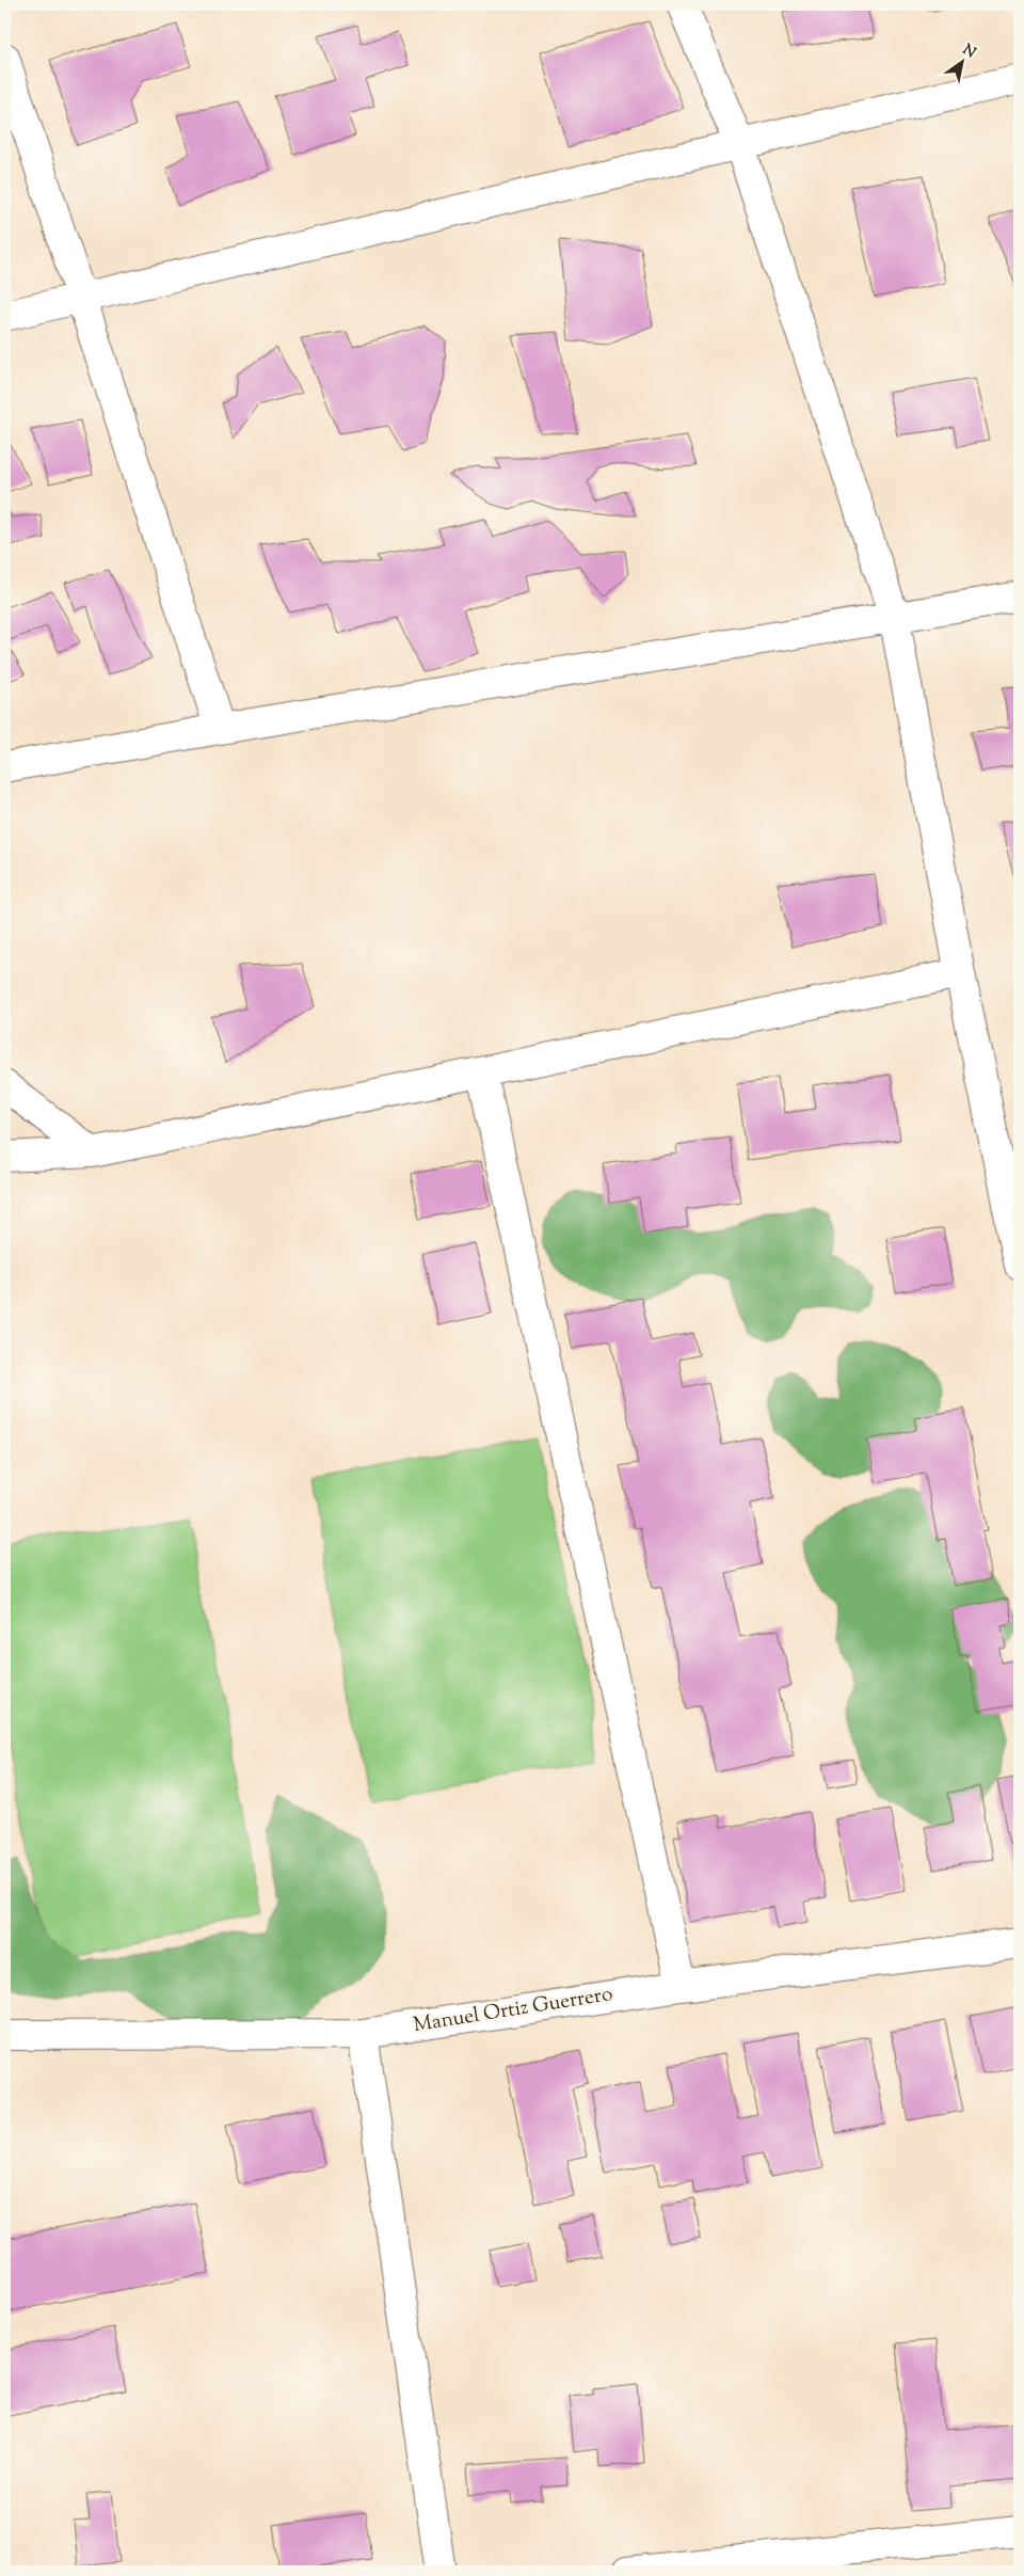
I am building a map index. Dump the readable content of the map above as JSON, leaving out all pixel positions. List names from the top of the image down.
{
  "streets": {
    "street": ["Manuel Ortiz Guerrero"]
  },
  "north": "top right"
}
